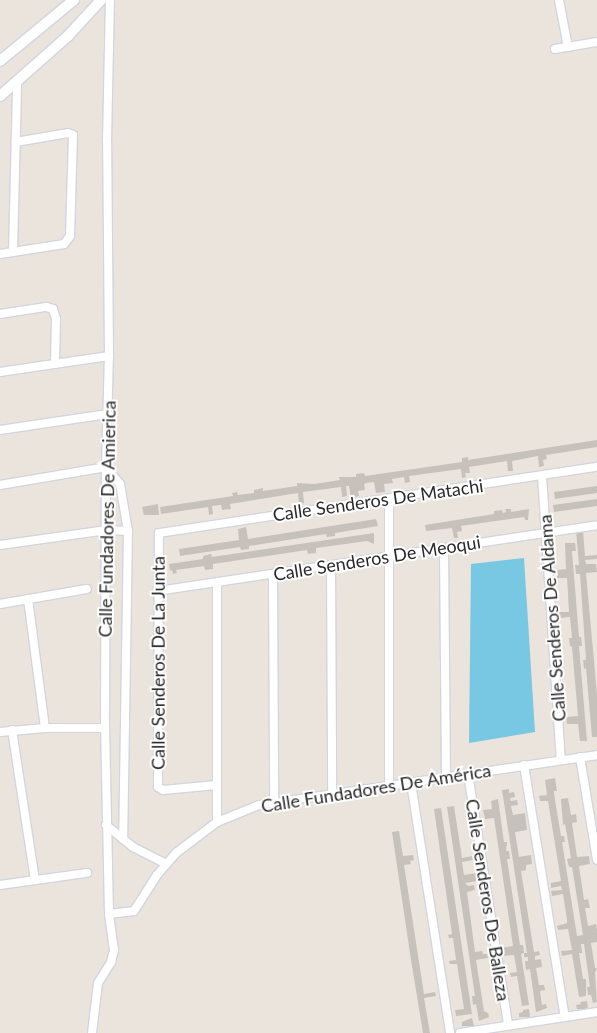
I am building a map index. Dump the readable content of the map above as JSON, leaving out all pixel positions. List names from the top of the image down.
{
  "streets": {
    "street": [
      "Calle Senderos De Matachi",
      "Calle Fundadores De Amierica",
      "Calle Senderos De Meoqui",
      "Calle Senderos De Aldama",
      "Calle Senderos De La Junta",
      "Calle Fundadores De América",
      "Calle Senderos De Balleza"
    ]
  },
  "crossings": [
    ["Calle Senderos De Matachi", "Calle Senderos De Aldama"],
    ["Calle Senderos De Matachi", "Calle Senderos De La Junta"],
    ["Calle Fundadores De Amierica", "Calle Fundadores De América"],
    ["Calle Senderos De Meoqui", "Calle Senderos De Aldama"],
    ["Calle Senderos De Meoqui", "Calle Senderos De La Junta"],
    ["Calle Senderos De Aldama", "Calle Fundadores De América"],
    ["Calle Fundadores De América", "Calle Senderos De Balleza"]
  ]
}
